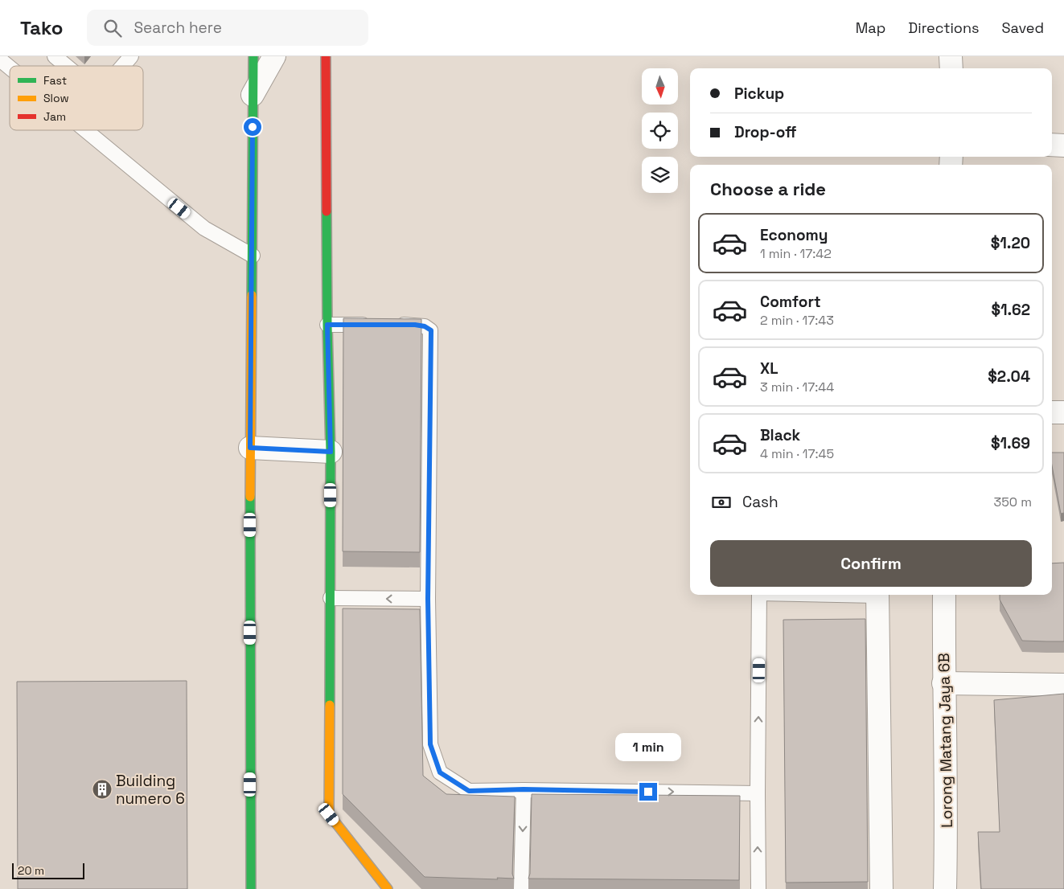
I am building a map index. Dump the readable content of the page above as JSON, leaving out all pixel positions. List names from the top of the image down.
{
  "streets": {
    "street": ["Lorong Matang Jaya 6B"]
  },
  "places": {
    "building": ["Building numero 6"]
  },
  "legend": ["Fast", "Slow", "Jam"],
  "scale_bar": "20 m",
  "north": "bottom",
  "page": {
    "header": "Tako",
    "search": "Search here",
    "nav": ["Map", "Directions", "Saved"],
    "banner": ["Pickup", "Drop-off"],
    "heading": "Choose a ride",
    "list": [
      {
        "name": "Economy",
        "note": "1 min · 17:42",
        "value": "$1.20"
      },
      {
        "name": "Comfort",
        "note": "2 min · 17:43",
        "value": "$1.62"
      },
      {
        "name": "XL",
        "note": "3 min · 17:44",
        "value": "$2.04"
      },
      {
        "name": "Black",
        "note": "4 min · 17:45",
        "value": "$1.69"
      }
    ],
    "pay": ["Cash", "350 m"],
    "buttons": "Confirm",
    "bubble": "1 min",
    "scale": "20 m"
  }
}
